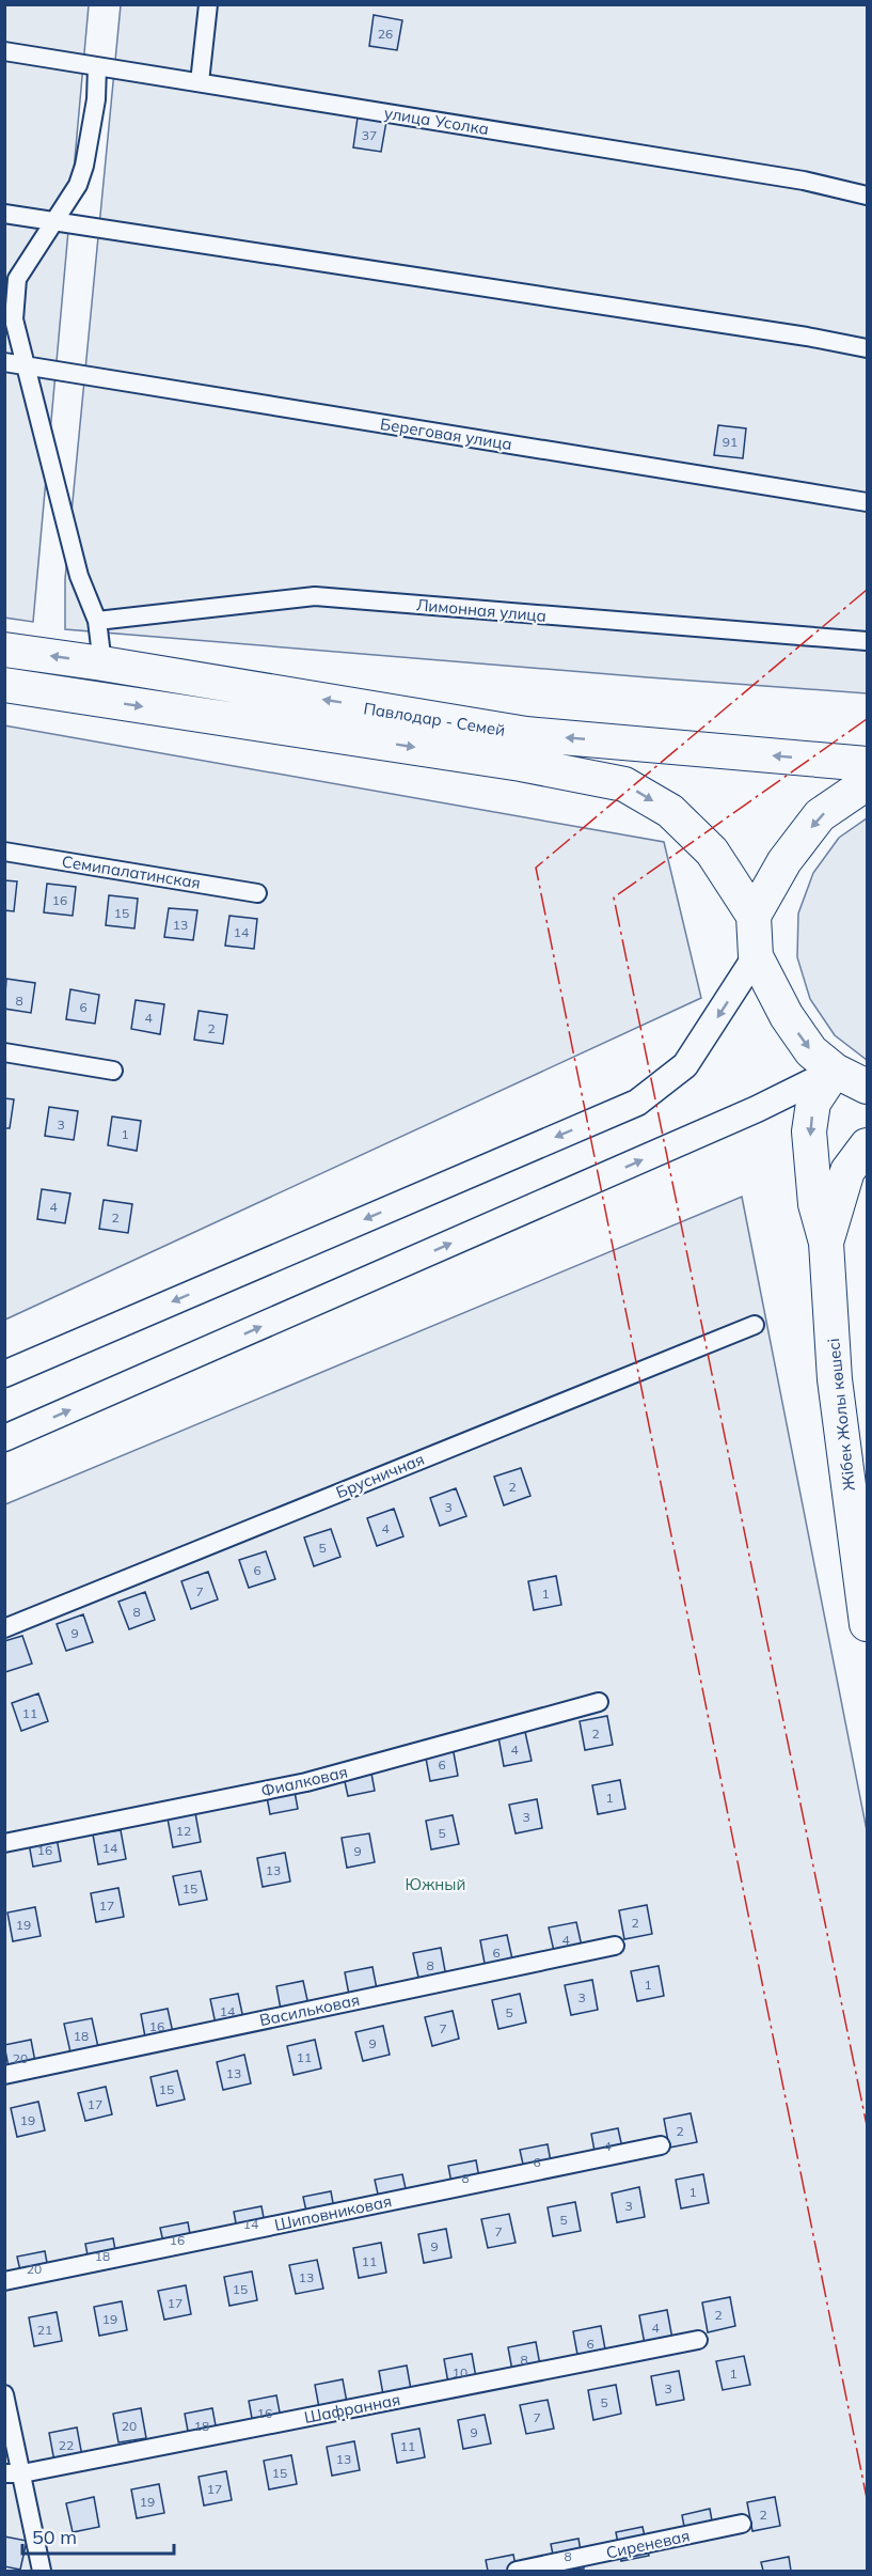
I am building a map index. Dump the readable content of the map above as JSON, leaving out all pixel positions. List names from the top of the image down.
{
  "streets": {
    "highway": ["Павлодар - Семей", "Жібек Жолы көшесі"],
    "street": [
      "улица Усолка",
      "Береговая улица",
      "Лимонная улица",
      "Семипалатинская",
      "Брусничная",
      "Фиалковая",
      "Васильковая",
      "Шиповниковая",
      "Шафранная",
      "Сиреневая"
    ]
  },
  "parks": ["Южный"],
  "house_numbers": [
    "26",
    "37",
    "91",
    "16",
    "15",
    "13",
    "14",
    "8",
    "6",
    "4",
    "2",
    "3",
    "1",
    "4",
    "2",
    "2",
    "3",
    "4",
    "5",
    "6",
    "7",
    "1",
    "8",
    "9",
    "11",
    "2",
    "4",
    "6",
    "1",
    "3",
    "12",
    "5",
    "14",
    "16",
    "9",
    "13",
    "15",
    "17",
    "2",
    "19",
    "4",
    "6",
    "8",
    "1",
    "3",
    "14",
    "5",
    "16",
    "7",
    "18",
    "9",
    "11",
    "20",
    "13",
    "15",
    "17",
    "19",
    "2",
    "4",
    "6",
    "8",
    "1",
    "3",
    "5",
    "14",
    "7",
    "16",
    "9",
    "18",
    "11",
    "20",
    "13",
    "15",
    "17",
    "2",
    "19",
    "4",
    "21",
    "6",
    "8",
    "10",
    "1",
    "3",
    "5",
    "16",
    "7",
    "20",
    "18",
    "9",
    "22",
    "11",
    "13",
    "15",
    "17",
    "19",
    "2",
    "8"
  ],
  "scale_bar": "50 m"
}
